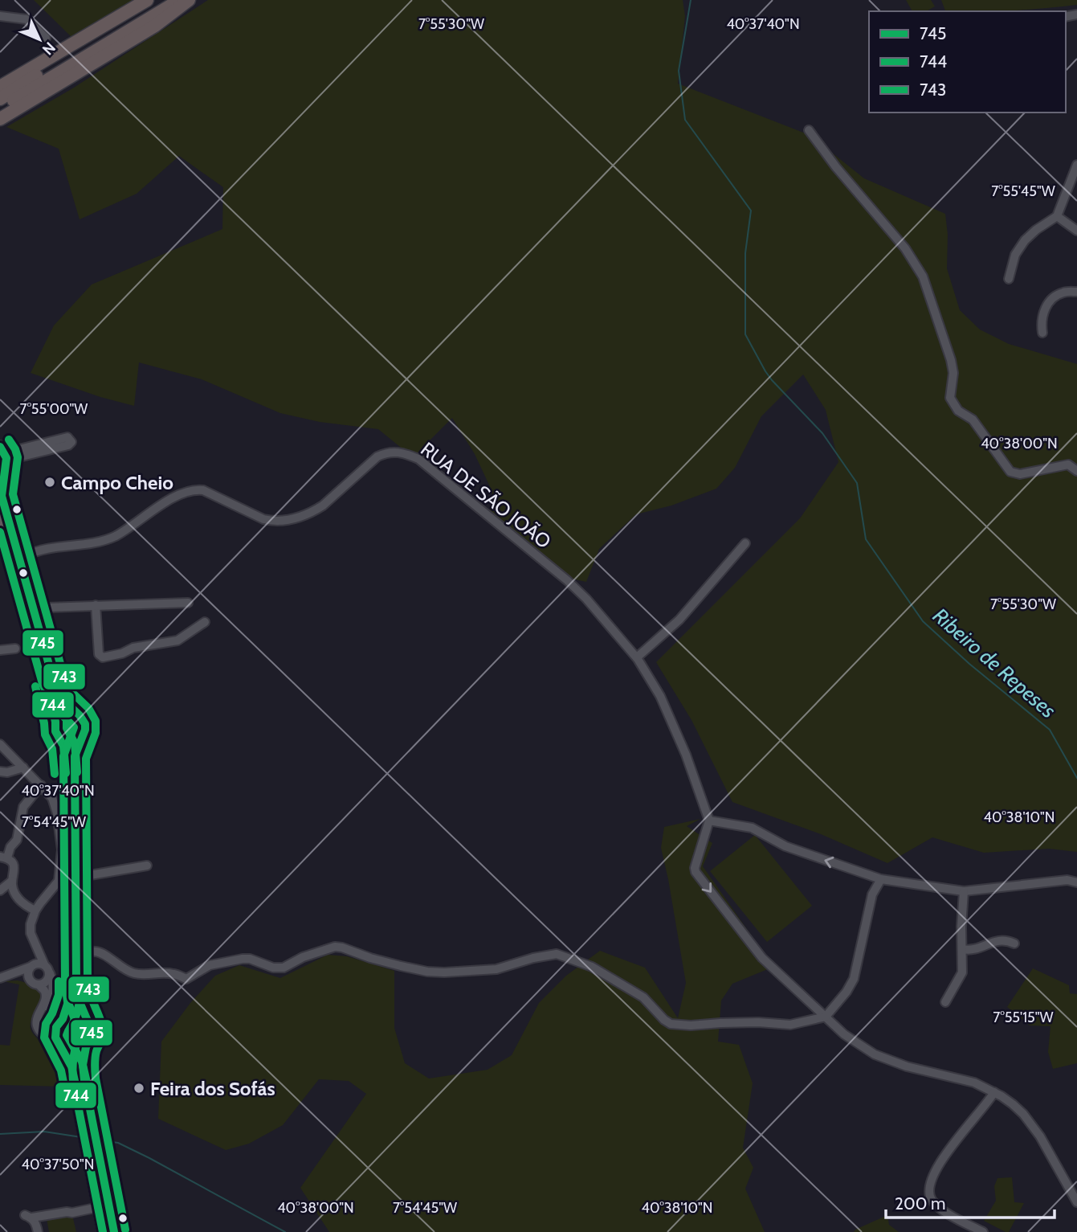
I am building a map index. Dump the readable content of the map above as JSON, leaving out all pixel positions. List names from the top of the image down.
{
  "streets": {
    "street": ["RUA DE SÃO JOÃO"]
  },
  "water": ["Ribeiro de Repeses"],
  "places": ["Campo Cheio", "Feira dos Sofás"],
  "lines": ["transit line 743", "transit line 745", "transit line 744"],
  "legend": ["745", "744", "743"],
  "scale_bar": "200 m",
  "north": "bottom right",
  "coordinates": [
    "7°55'30\"W",
    "40°37'40\"N",
    "7°55'45\"W",
    "7°55'00\"W",
    "40°38'00\"N",
    "40°38'10\"N",
    "7°54'45\"W",
    "7°55'15\"W",
    "40°37'50\"N"
  ]
}
